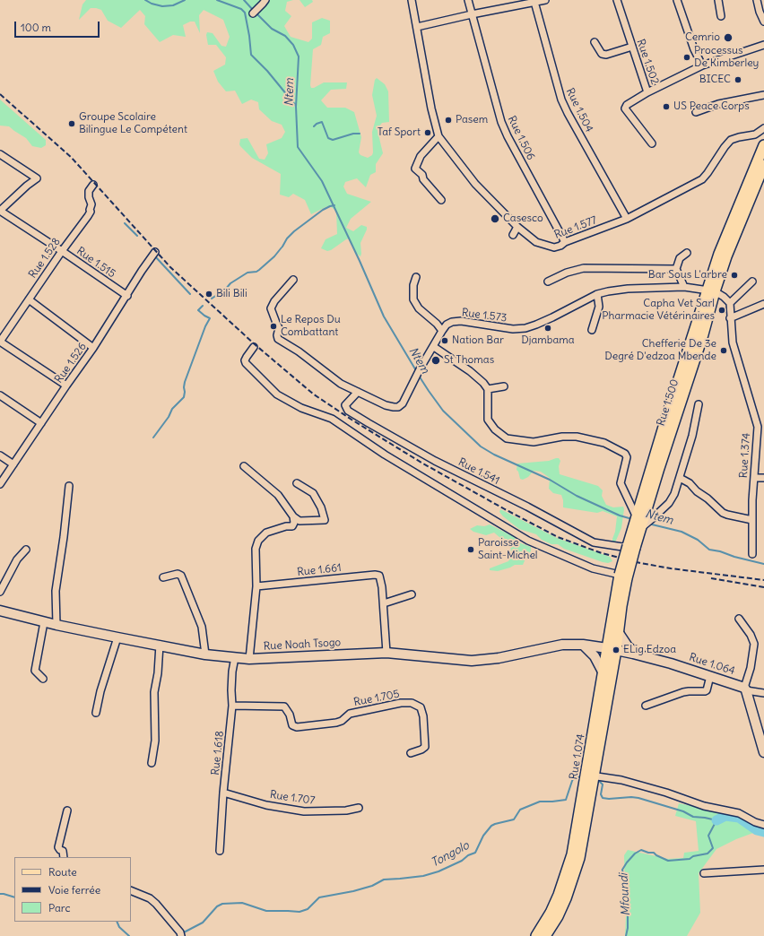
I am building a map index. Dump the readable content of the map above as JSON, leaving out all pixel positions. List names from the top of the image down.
{
  "streets": {
    "main road": [
      "Rue 1.500",
      "Rue Noah Tsogo",
      "Rue 1.064",
      "Rue 1.074"
    ],
    "street": [
      "Rue 1.502",
      "Rue 1.504",
      "Rue 1.506",
      "Rue 1.577",
      "Rue 1.528",
      "Rue 1.515",
      "Rue 1.573",
      "Rue 1.526",
      "Rue 1.374",
      "Rue 1.541",
      "Rue 1.661",
      "Rue 1.705",
      "Rue 1.618",
      "Rue 1.707"
    ]
  },
  "crossings": [
    ["Rue 1.504", "Rue 1.577"],
    ["Rue 1.506", "Rue 1.577"],
    ["Rue 1.528", "Rue 1.515"],
    ["Rue 1.515", "Rue 1.526"],
    ["Rue 1.573", "Rue 1.500"],
    ["Rue 1.573", "Rue 1.541"],
    ["Rue 1.500", "Rue 1.541"],
    ["Rue 1.661", "Rue Noah Tsogo"],
    ["Rue Noah Tsogo", "Rue 1.064"],
    ["Rue Noah Tsogo", "Rue 1.618"],
    ["Rue Noah Tsogo", "Rue 1.074"],
    ["Rue 1.064", "Rue 1.074"],
    ["Rue 1.705", "Rue 1.618"],
    ["Rue 1.618", "Rue 1.707"]
  ],
  "water": ["Ntem", "Tongolo", "Mfoundi"],
  "places": [
    "Cemrio",
    "Processus De Kimberley",
    "BICEC",
    "US Peace Corps",
    "Pasem",
    "Groupe Scolaire Bilingue Le Compétent",
    "Taf Sport",
    "Casesco",
    "Bar Sous L'arbre",
    "Bili Bili",
    "Capha Vet Sarl Pharmacie Vétérinaires",
    "Le Repos Du Combattant",
    "Djambama",
    "Nation Bar",
    "Chefferie De 3e Degré D'edzoa Mbende",
    "St Thomas",
    "Paroisse Saint-Michel",
    "ELig Edzoa"
  ],
  "legend": ["Route", "Voie ferrée", "Parc"],
  "scale_bar": "100 m"
}
